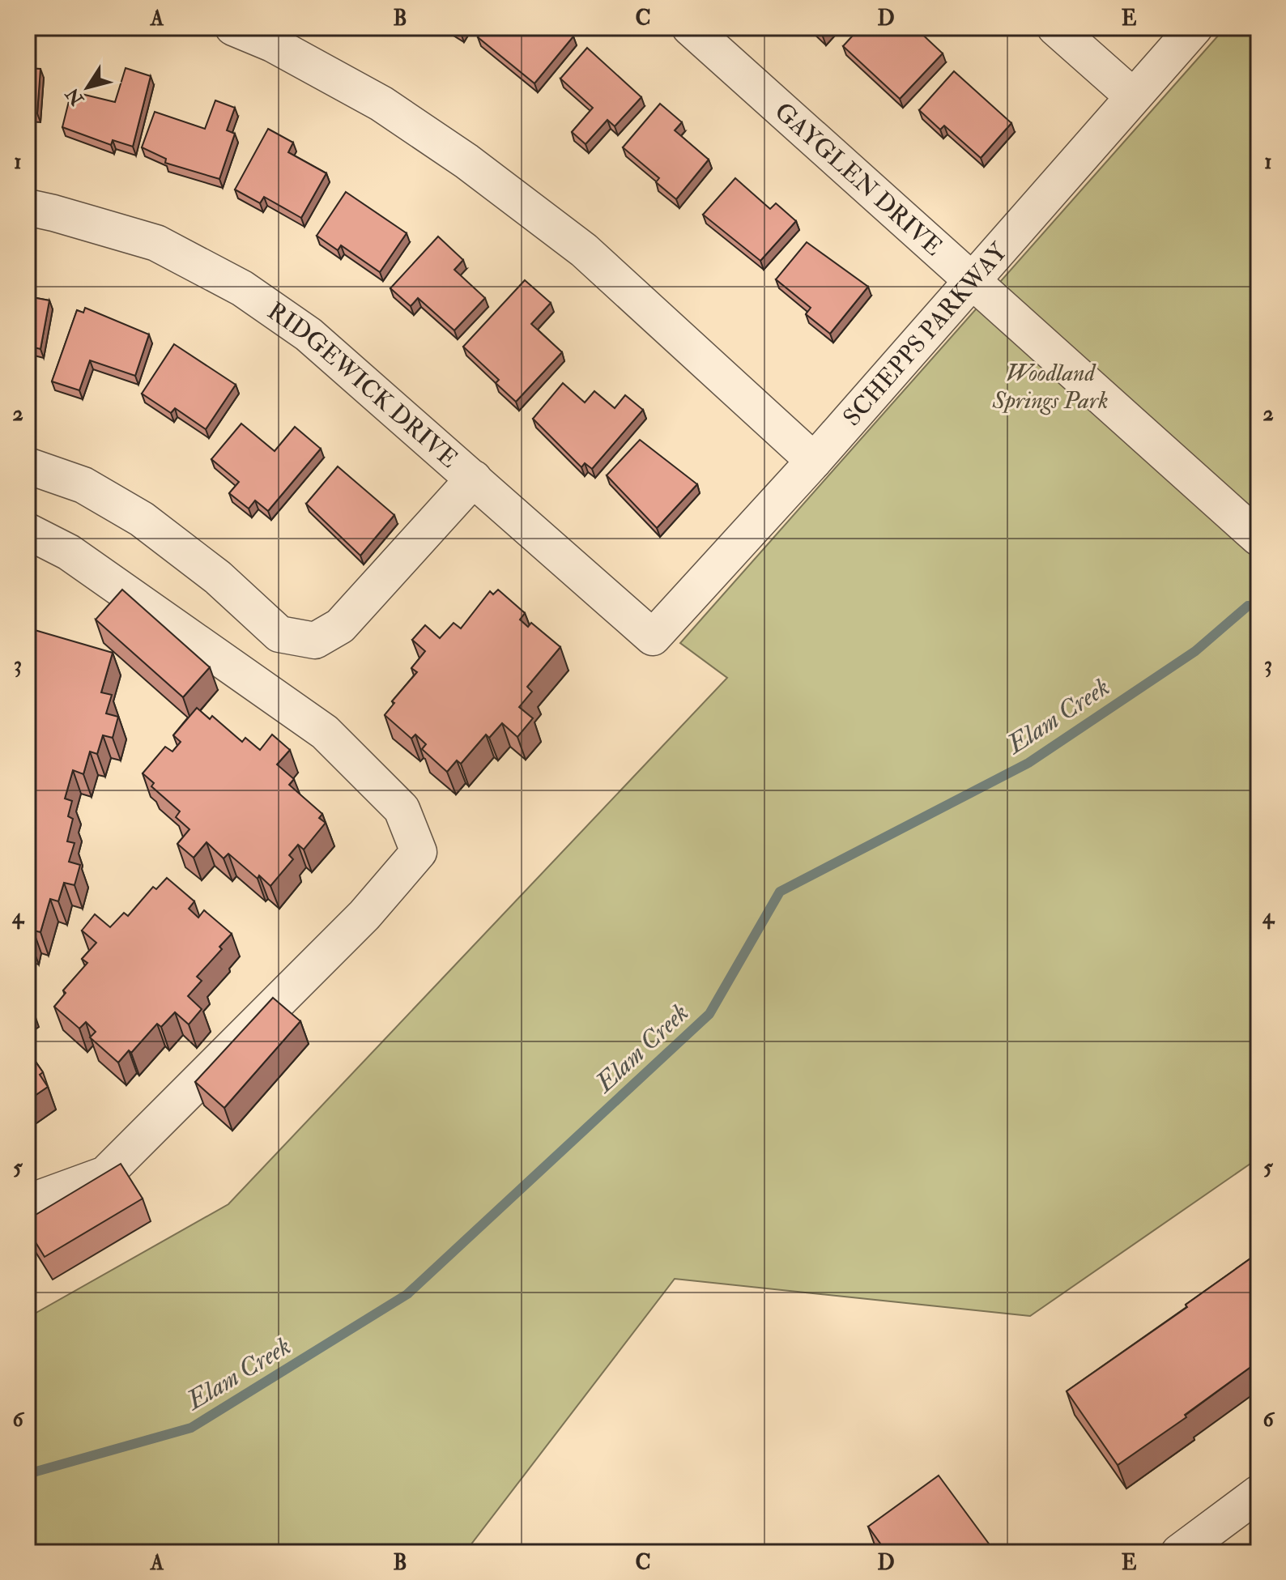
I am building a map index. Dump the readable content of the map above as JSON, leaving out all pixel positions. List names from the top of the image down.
{
  "streets": {
    "street": ["GAYGLEN DRIVE", "SCHEPPS PARKWAY", "RIDGEWICK DRIVE"]
  },
  "crossings": [
    ["GAYGLEN DRIVE", "SCHEPPS PARKWAY"],
    ["SCHEPPS PARKWAY", "RIDGEWICK DRIVE"]
  ],
  "water": ["Elam Creek"],
  "parks": ["Woodland Springs Park"],
  "north": "bottom left",
  "grid": {
    "columns": [
      "A",
      "B",
      "C",
      "D",
      "E"
    ],
    "rows": [
      "1",
      "2",
      "3",
      "4",
      "5",
      "6"
    ]
  }
}
